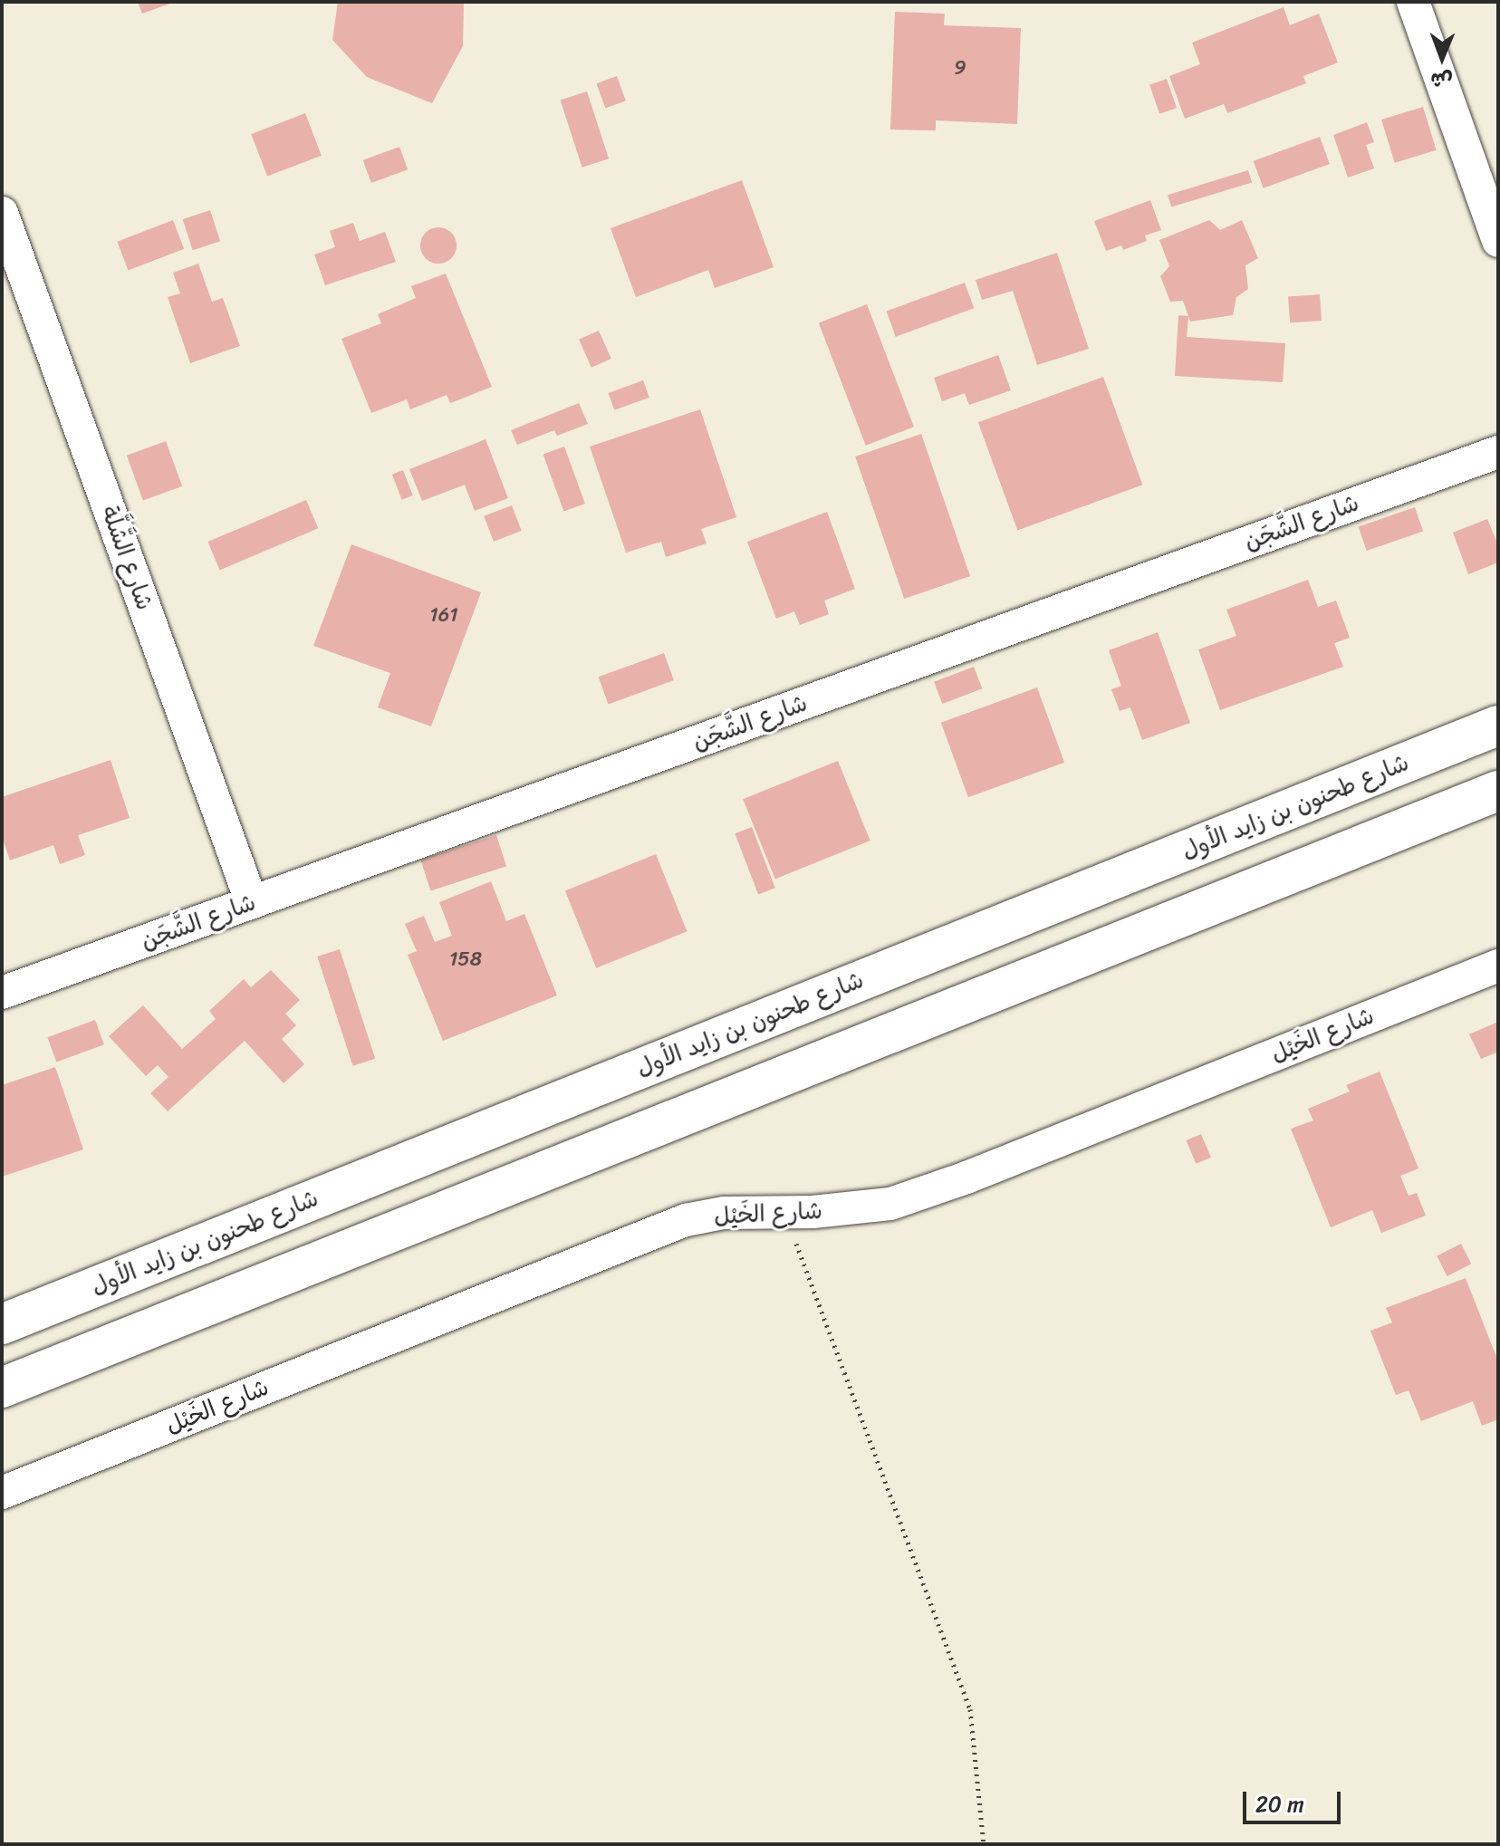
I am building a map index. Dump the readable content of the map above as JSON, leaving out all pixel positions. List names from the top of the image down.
{
  "streets": {
    "street": [
      "شارع الشَّجَن",
      "شارع الشَّلَّة",
      "شارع طحنون بن زايد الأول",
      "شارع الخَيْل"
    ]
  },
  "crossings": [
    ["شارع الشَّجَن", "شارع الشَّلَّة"]
  ],
  "house_numbers": ["9", "161", "158"],
  "scale_bar": "20 m",
  "north": "bottom"
}
